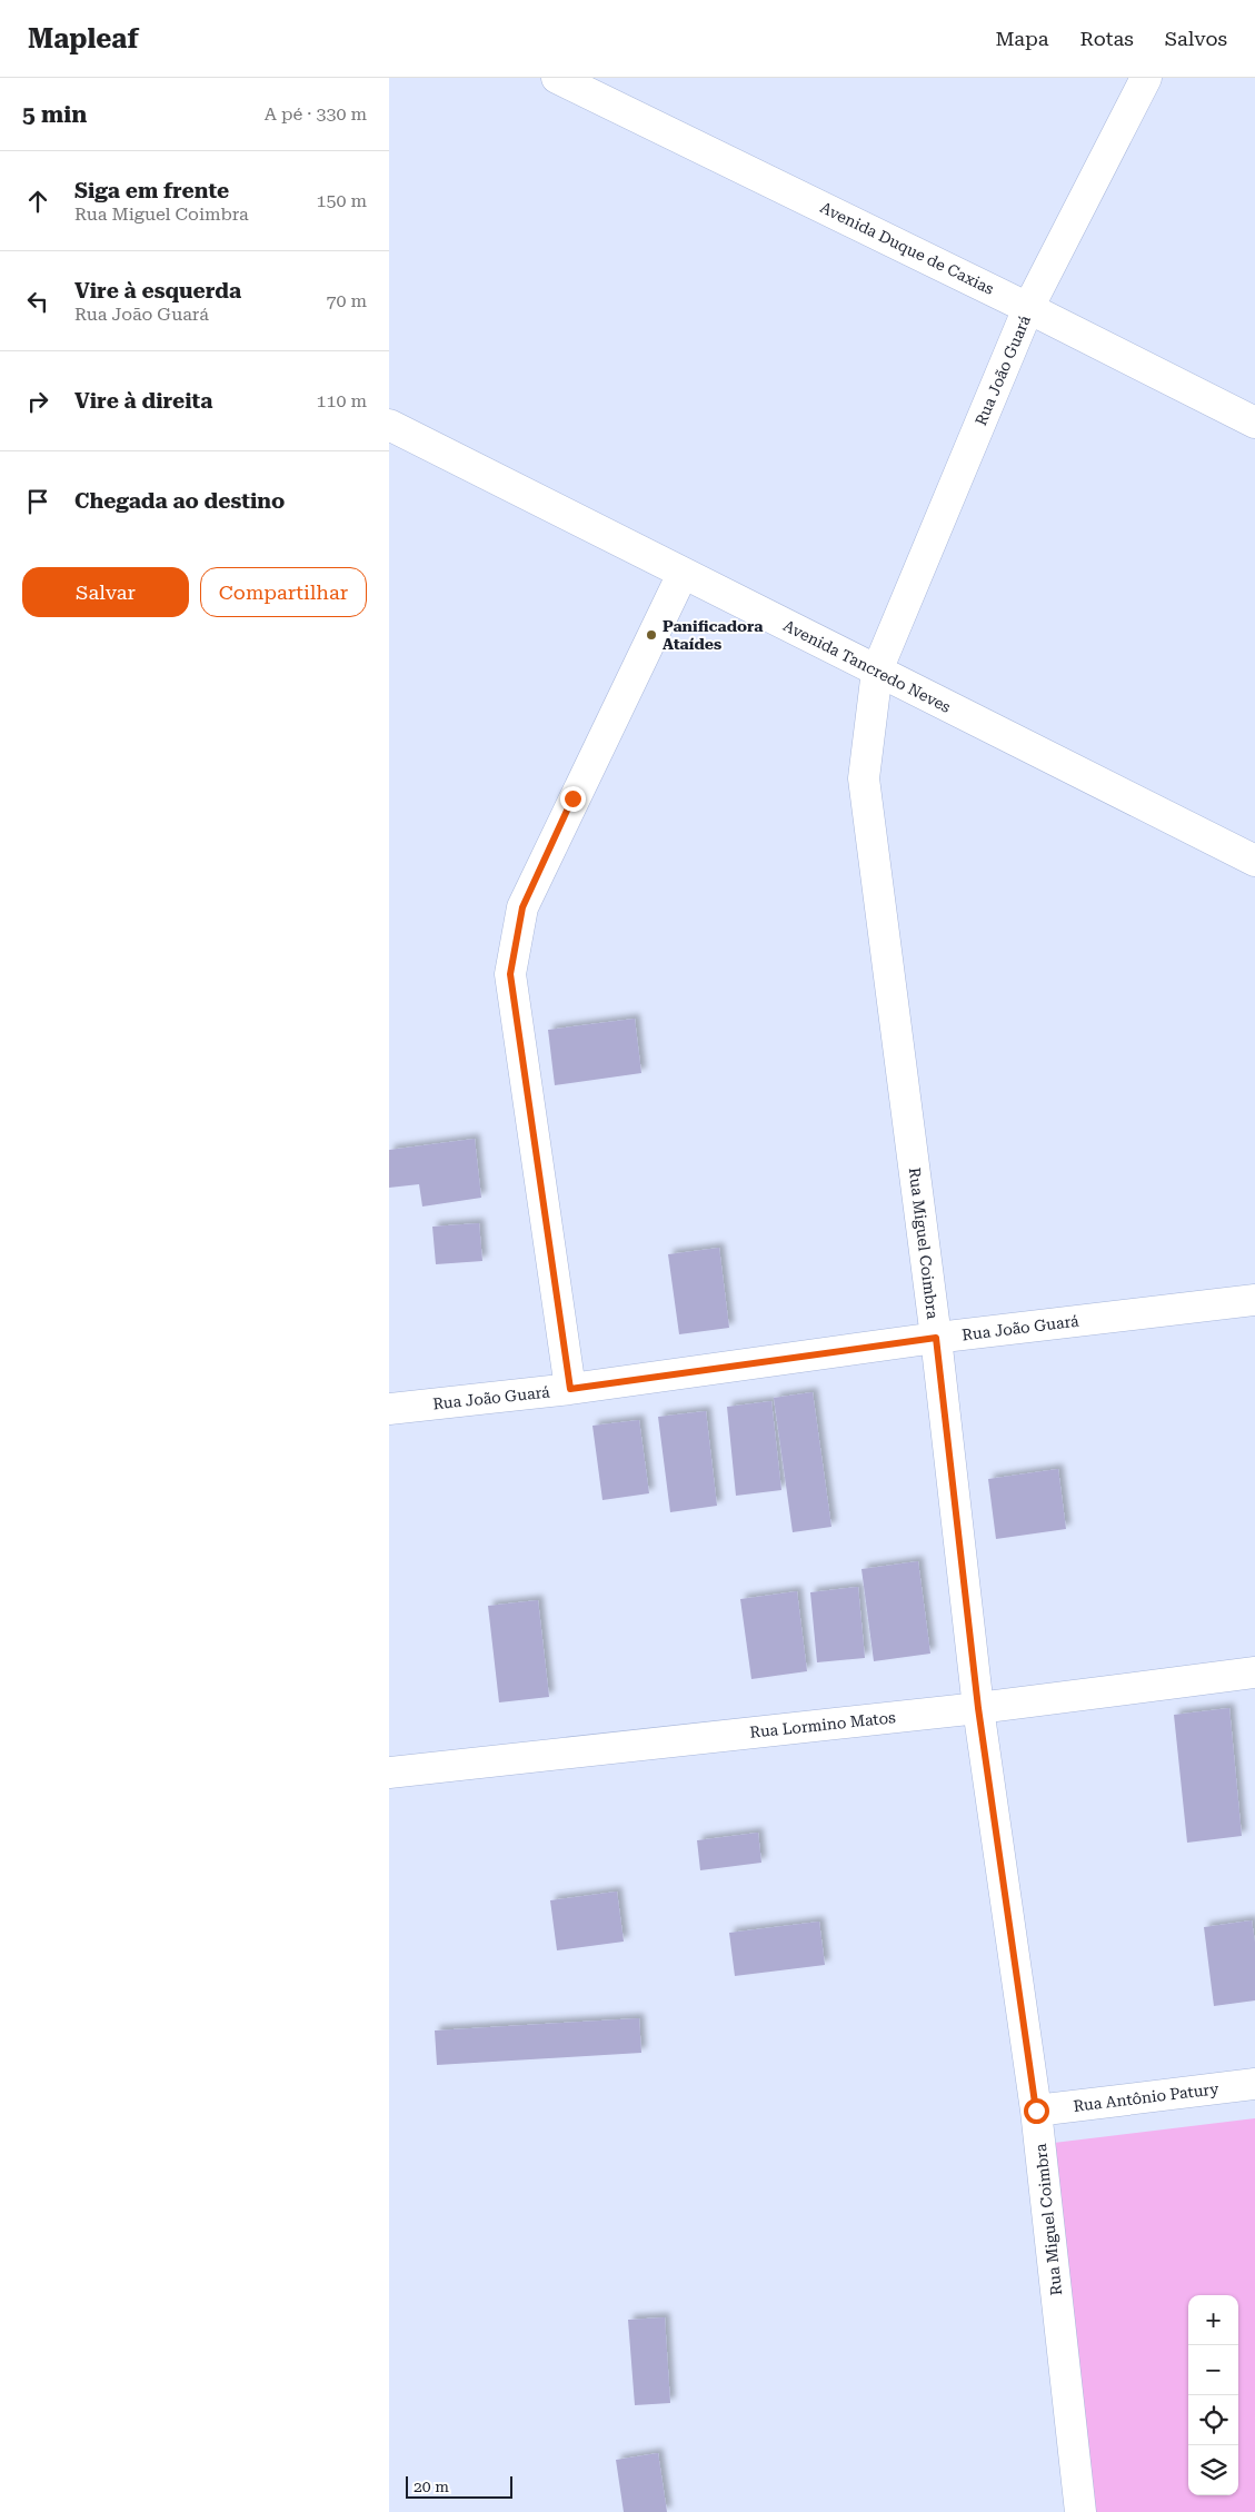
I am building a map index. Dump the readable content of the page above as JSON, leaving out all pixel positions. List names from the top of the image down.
{
  "streets": {
    "street": [
      "Avenida Duque de Caxias",
      "Rua João Guará",
      "Avenida Tancredo Neves",
      "Rua Miguel Coimbra",
      "Rua Lormino Matos",
      "Rua Antônio Patury"
    ]
  },
  "crossings": [
    ["Avenida Duque de Caxias", "Rua João Guará"],
    ["Rua João Guará", "Avenida Tancredo Neves"],
    ["Rua João Guará", "Rua Miguel Coimbra"],
    ["Avenida Tancredo Neves", "Rua Miguel Coimbra"],
    ["Rua Miguel Coimbra", "Rua Lormino Matos"],
    ["Rua Miguel Coimbra", "Rua Antônio Patury"]
  ],
  "places": ["Panificadora Ataídes"],
  "scale_bar": "20 m",
  "page": {
    "header": "Mapleaf",
    "nav": ["Mapa", "Rotas", "Salvos"],
    "heading": ["5 min", "A pé · 330 m"],
    "list": [
      ["Siga em frente", "Rua Miguel Coimbra", "150 m"],
      ["Vire à esquerda", "Rua João Guará", "70 m"],
      ["Vire à direita", "110 m"],
      "Chegada ao destino"
    ],
    "buttons": ["Salvar", "Compartilhar"],
    "map_buttons": ["+", "−"],
    "scale": "20 m"
  }
}
